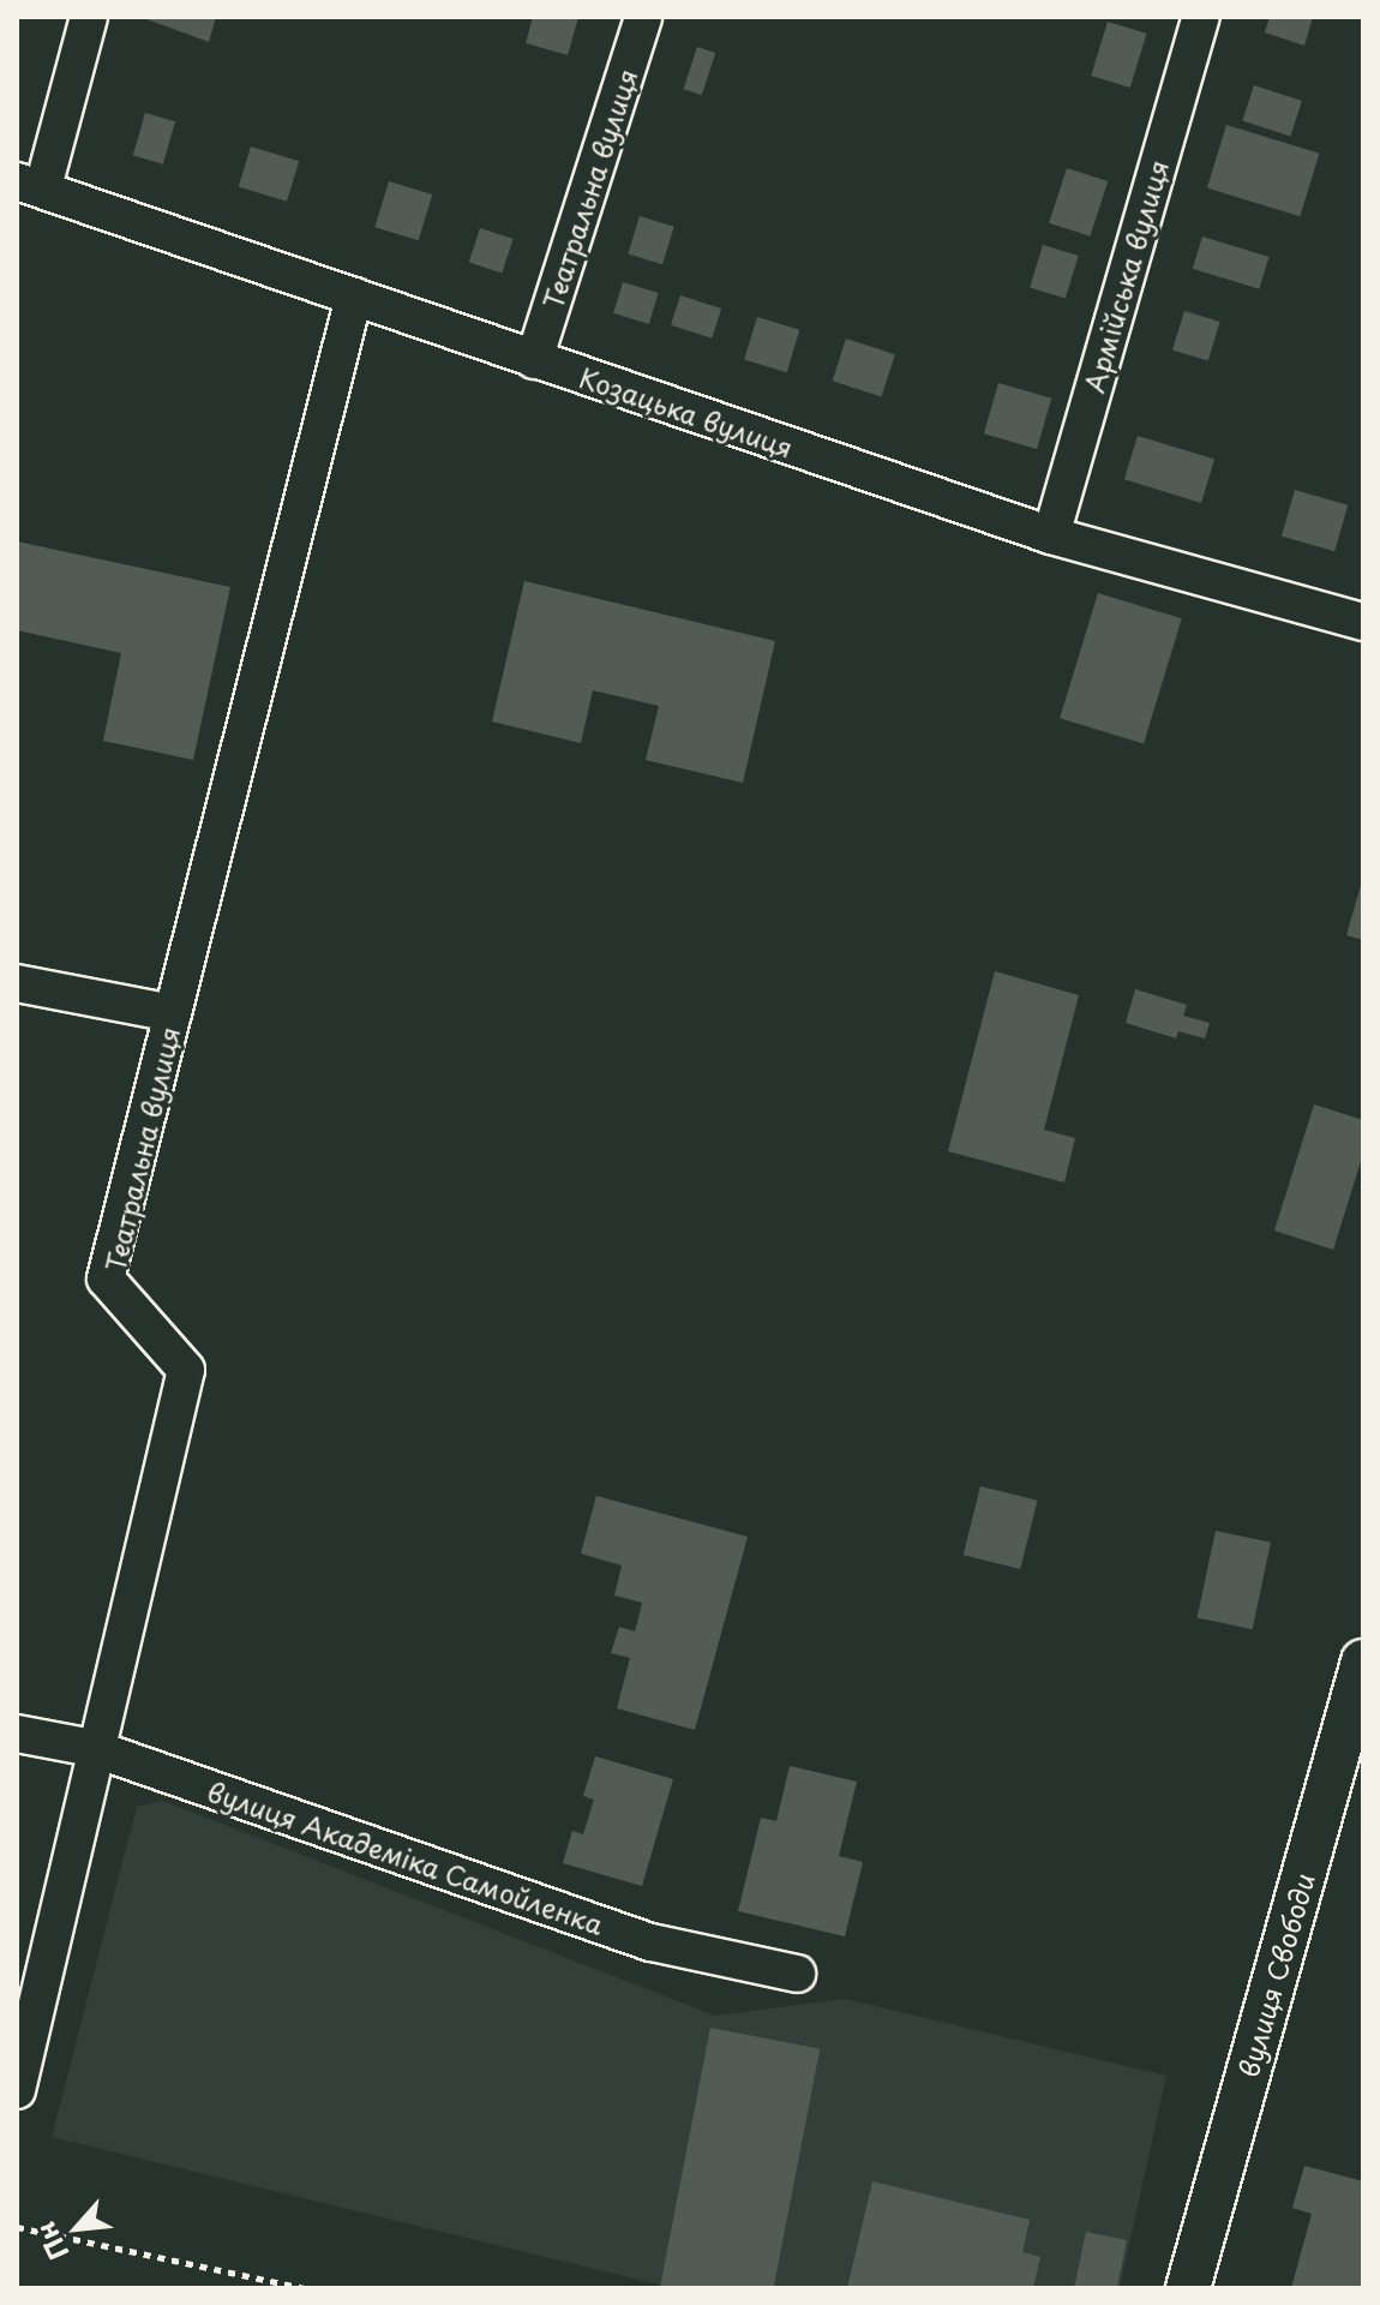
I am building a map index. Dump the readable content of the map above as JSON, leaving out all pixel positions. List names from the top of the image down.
{
  "streets": {
    "street": [
      "Театральна вулиця",
      "Армійська вулиця",
      "Козацька вулиця",
      "вулиця Академіка Самойленка",
      "вулиця Свободи"
    ]
  },
  "crossings": [
    ["Театральна вулиця", "Козацька вулиця"],
    ["Театральна вулиця", "вулиця Академіка Самойленка"],
    ["Армійська вулиця", "Козацька вулиця"]
  ],
  "north": "bottom left"
}
